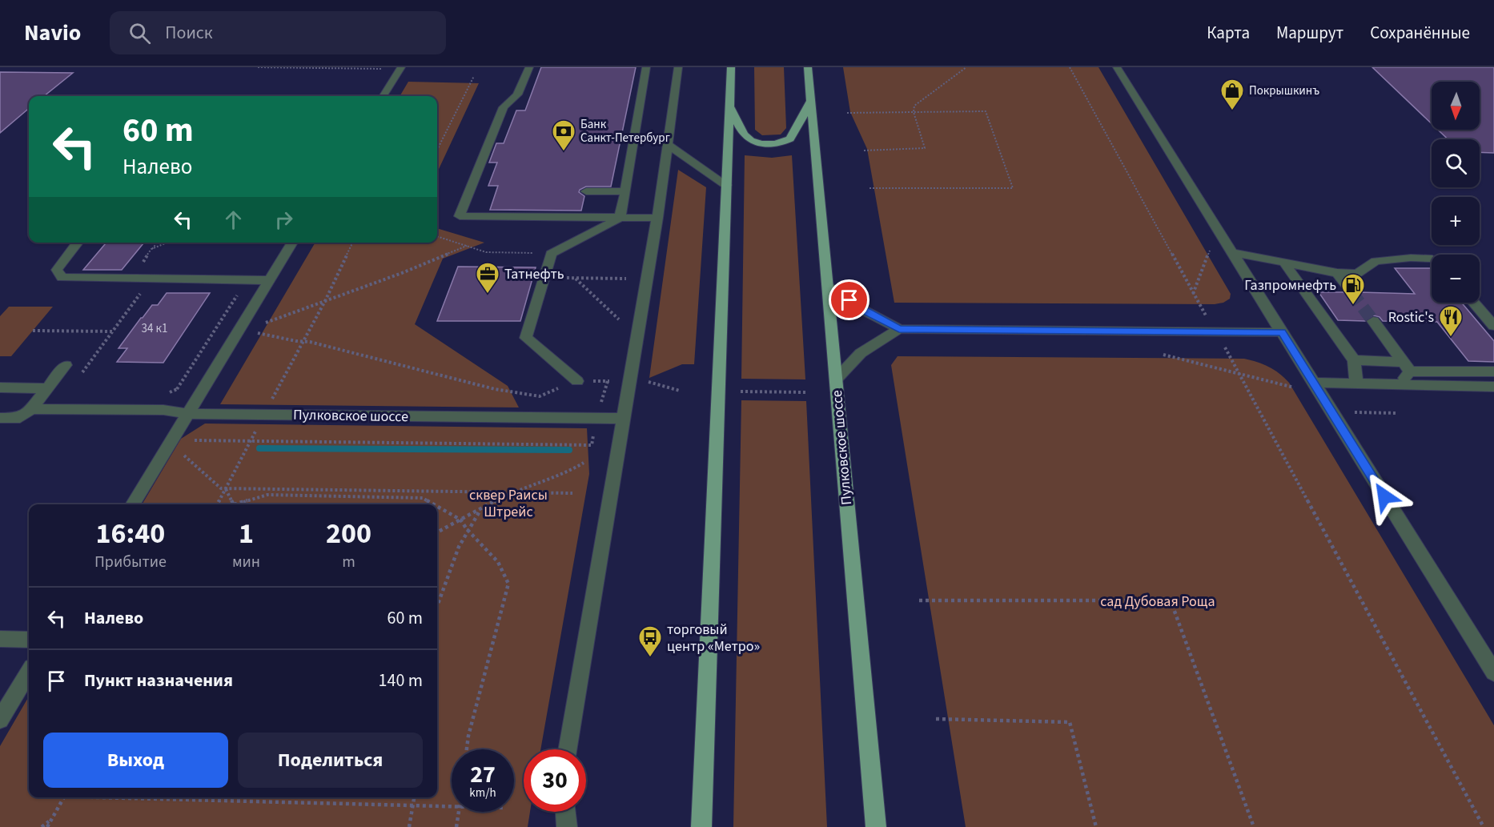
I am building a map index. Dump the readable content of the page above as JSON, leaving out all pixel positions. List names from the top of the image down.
{
  "streets": {
    "main road": ["Пулковское шоссе"]
  },
  "parks": ["сквер Раисы Штрейс", "сад Дубовая Роща"],
  "places": {
    "shop": ["Покрышкинъ"],
    "bank": ["Банк Санкт-Петербург"],
    "office": ["Татнефть"],
    "fuel station": ["Газпромнефть"],
    "restaurant": ["Rostic's"],
    "bus stop": ["торговый центр «Метро»"]
  },
  "house_numbers": ["34 к1"],
  "north": "bottom",
  "page": {
    "header": "Navio",
    "search": "Поиск",
    "nav": ["Карта", "Маршрут", "Сохранённые"],
    "map_buttons": ["+", "−"],
    "turn": ["60 m", "Налево"],
    "eta": [
      "16:40",
      "Прибытие",
      "1",
      "мин",
      "200",
      "m"
    ],
    "list": [
      {
        "name": "Налево",
        "value": "60 m"
      },
      {
        "name": "Пункт назначения",
        "value": "140 m"
      }
    ],
    "buttons": ["Выход", "Поделиться"],
    "speed": "27 km/h",
    "limit": "30"
  }
}
